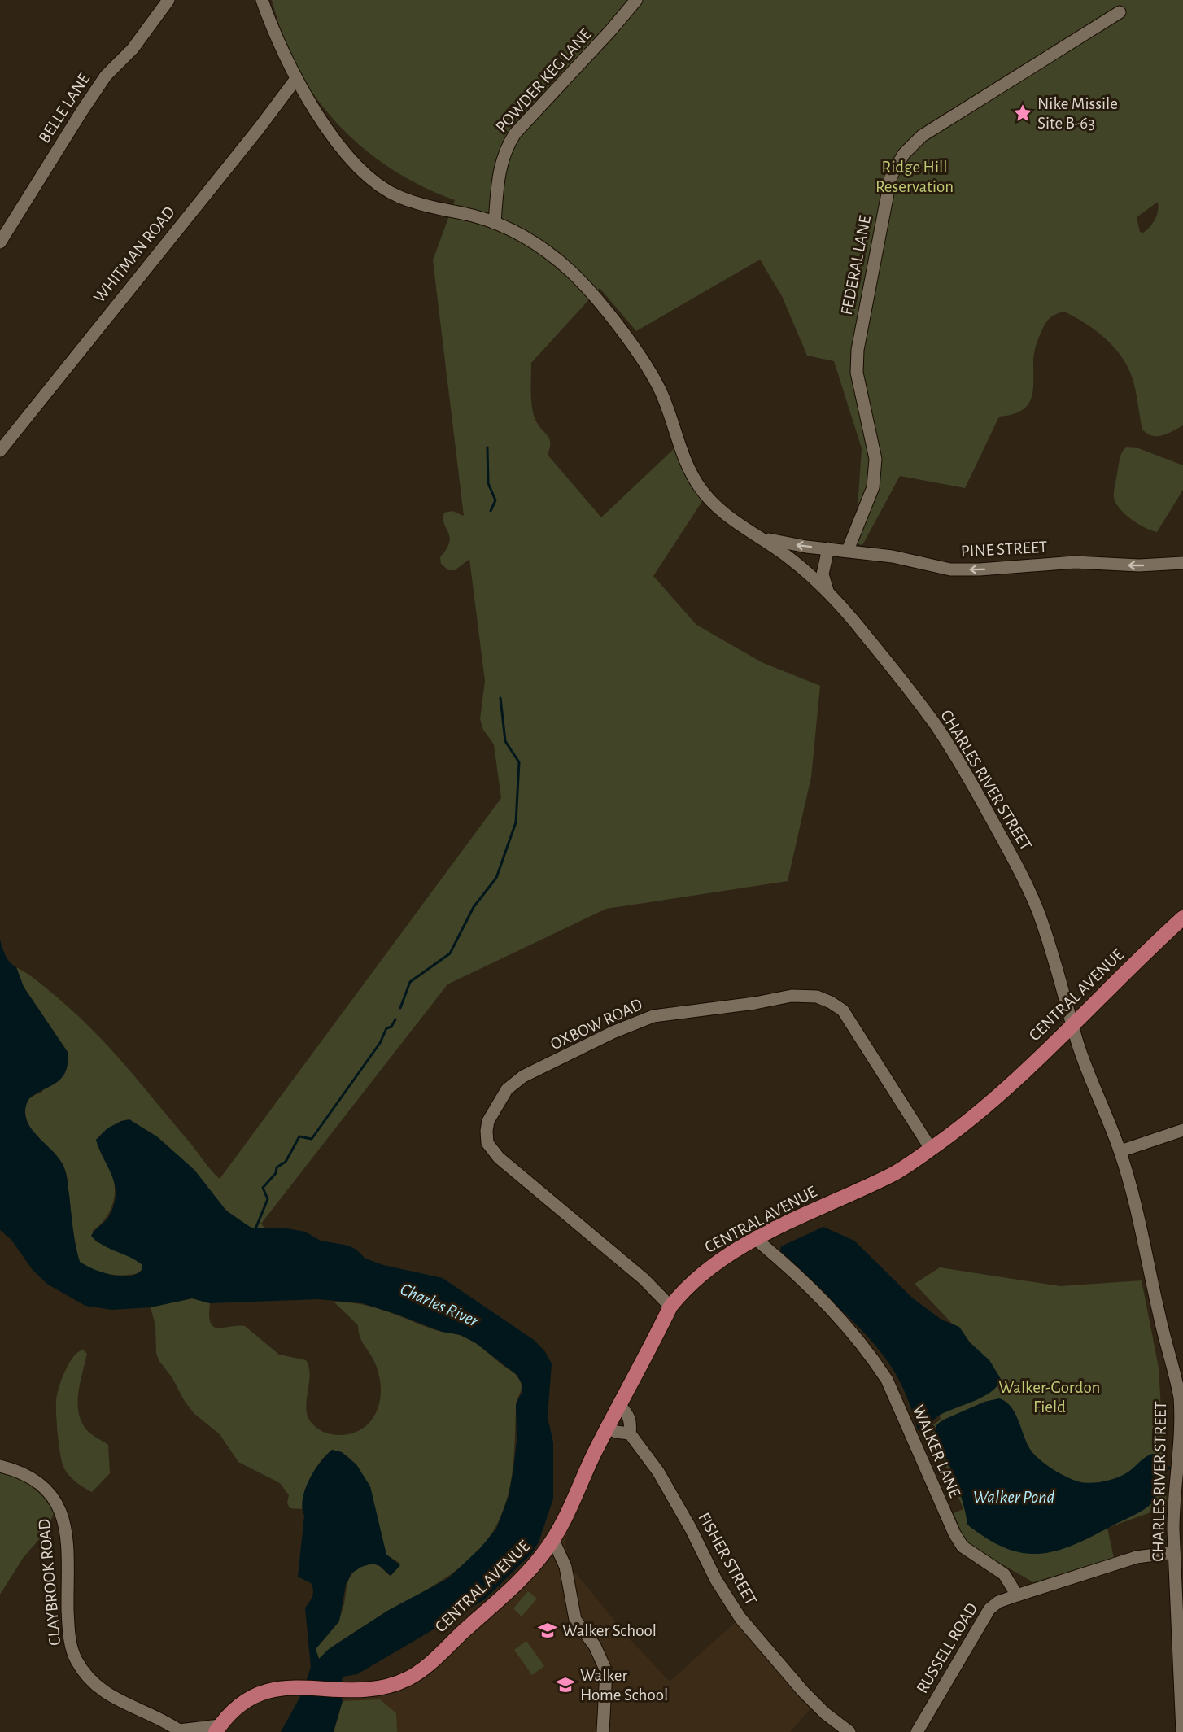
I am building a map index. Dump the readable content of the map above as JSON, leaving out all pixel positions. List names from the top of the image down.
{
  "streets": {
    "main road": ["CENTRAL AVENUE"],
    "street": [
      "POWDER KEG LANE",
      "BELLE LANE",
      "WHITMAN ROAD",
      "FEDERAL LANE",
      "PINE STREET",
      "CHARLES RIVER STREET",
      "OXBOW ROAD",
      "WALKER LANE",
      "FISHER STREET",
      "CLAYBROOK ROAD",
      "RUSSELL ROAD"
    ]
  },
  "crossings": [
    ["POWDER KEG LANE", "CHARLES RIVER STREET"],
    ["WHITMAN ROAD", "CHARLES RIVER STREET"],
    ["FEDERAL LANE", "PINE STREET"],
    ["PINE STREET", "CHARLES RIVER STREET"],
    ["CHARLES RIVER STREET", "CENTRAL AVENUE"],
    ["CENTRAL AVENUE", "OXBOW ROAD"],
    ["CENTRAL AVENUE", "WALKER LANE"],
    ["CENTRAL AVENUE", "FISHER STREET"],
    ["CENTRAL AVENUE", "CLAYBROOK ROAD"],
    ["WALKER LANE", "RUSSELL ROAD"]
  ],
  "one_way": ["PINE STREET"],
  "water": ["Charles River", "Walker Pond"],
  "parks": ["Ridge Hill Reservation", "Walker-Gordon Field"],
  "places": {
    "place": ["Nike Missile Site B-63"],
    "school or university": ["Walker School", "Walker Home School"]
  }
}
